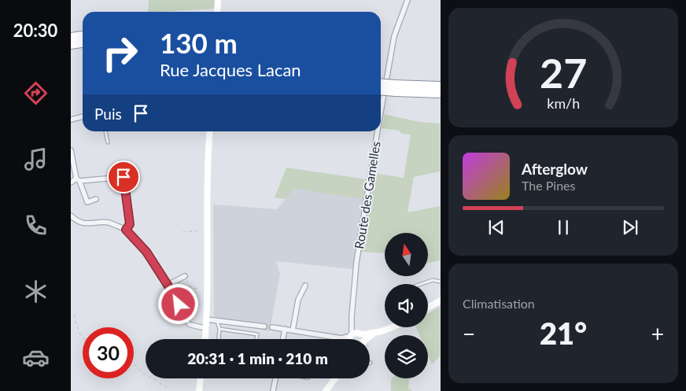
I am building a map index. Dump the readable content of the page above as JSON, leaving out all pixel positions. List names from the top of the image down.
{
  "streets": {
    "street": ["Route des Gamelles"]
  },
  "north": "top",
  "page": {
    "tabs": "20:30",
    "turn": ["130 m", "Rue Jacques Lacan"],
    "then": "Puis",
    "song": ["Afterglow", "The Pines"],
    "tile": "Climatisation",
    "heat": ["−", "21°", "+"],
    "limit": "30",
    "trip": "20:31 · 1 min · 210 m",
    "gauge": ["27", "km/h"]
  }
}
